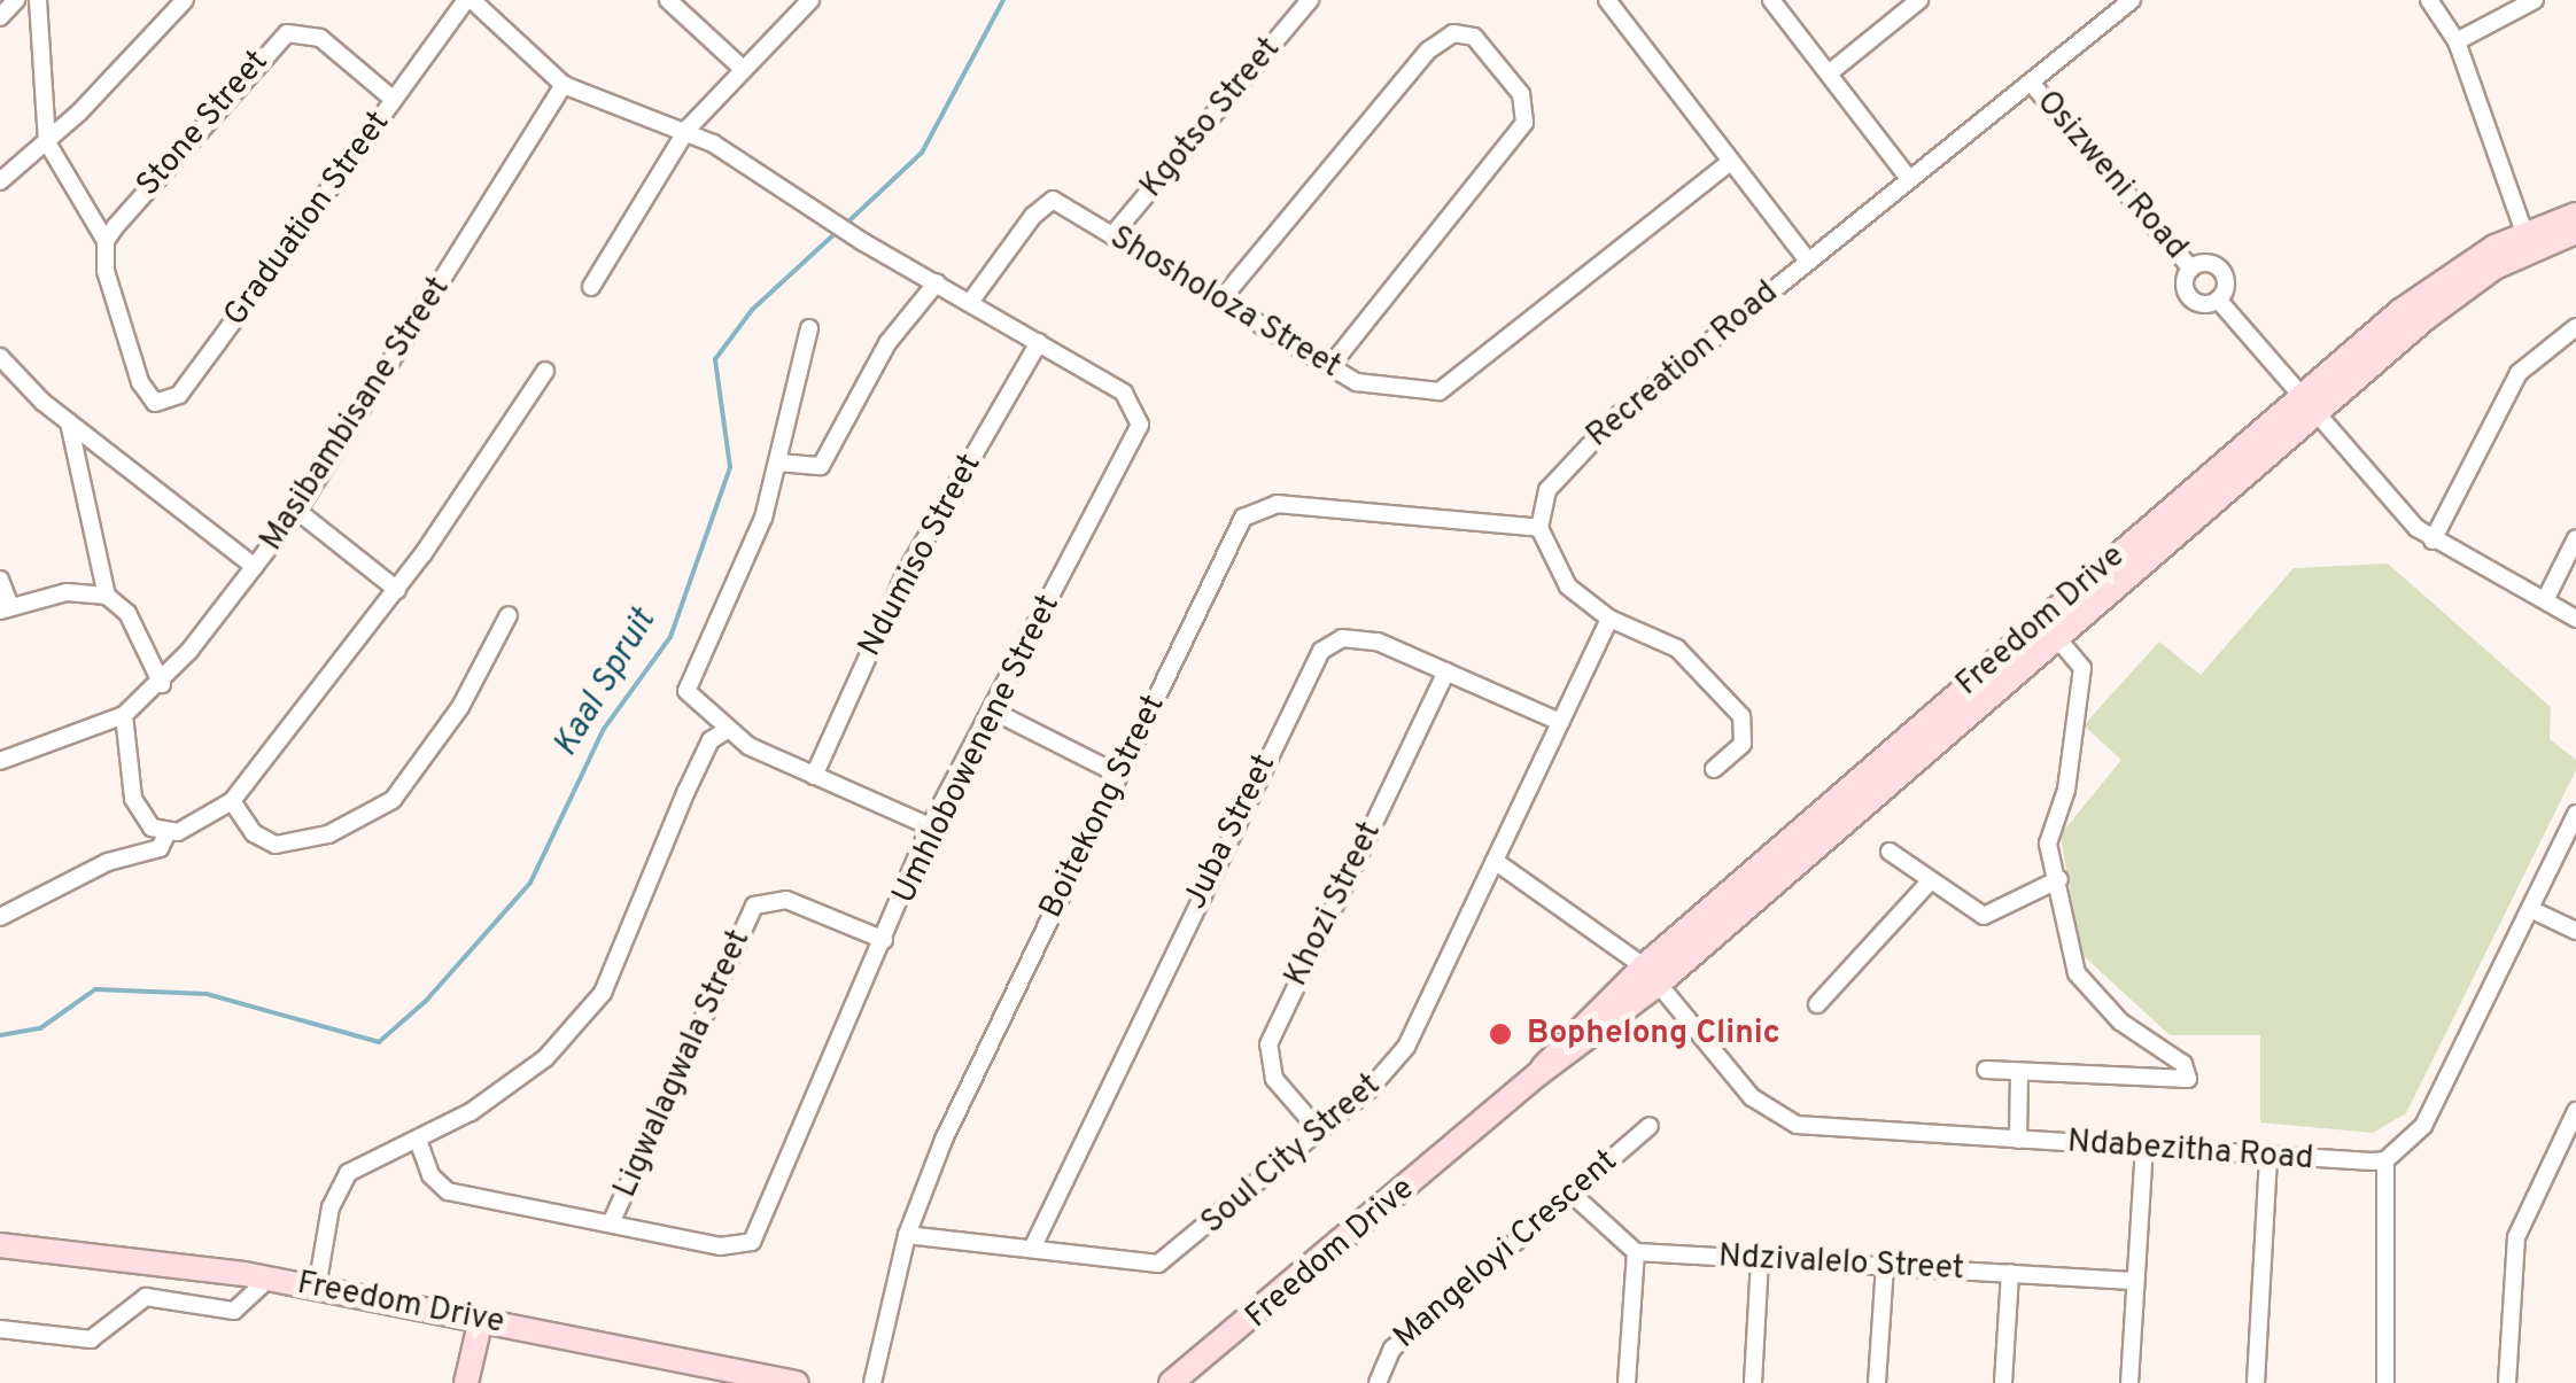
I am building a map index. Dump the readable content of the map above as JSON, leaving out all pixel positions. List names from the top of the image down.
{
  "streets": {
    "street": [
      "Kgotso Street",
      "Stone Street",
      "Osizweni Road",
      "Graduation Street",
      "Shosholoza Street",
      "Recreation Road",
      "Masibambisane Street",
      "Ndumiso Street",
      "Freedom Drive",
      "Umhlobowenene Street",
      "Boitekong Street",
      "Juba Street",
      "Khozi Street",
      "Ligwalagwala Street",
      "Ndabezitha Road",
      "Soul City Street",
      "Mangeloyi Crescent",
      "Ndzivalelo Street"
    ]
  },
  "crossings": [
    ["Kgotso Street", "Shosholoza Street"],
    ["Stone Street", "Graduation Street"],
    ["Osizweni Road", "Recreation Road"],
    ["Shosholoza Street", "Umhlobowenene Street"],
    ["Recreation Road", "Boitekong Street"],
    ["Masibambisane Street", "Umhlobowenene Street"],
    ["Ndumiso Street", "Umhlobowenene Street"],
    ["Freedom Drive", "Ndabezitha Road"],
    ["Umhlobowenene Street", "Ligwalagwala Street"],
    ["Boitekong Street", "Soul City Street"],
    ["Juba Street", "Khozi Street"],
    ["Juba Street", "Soul City Street"],
    ["Khozi Street", "Soul City Street"],
    ["Ndabezitha Road", "Soul City Street"]
  ],
  "water": ["Kaal Spruit"],
  "places": ["Bophelong Clinic"]
}
